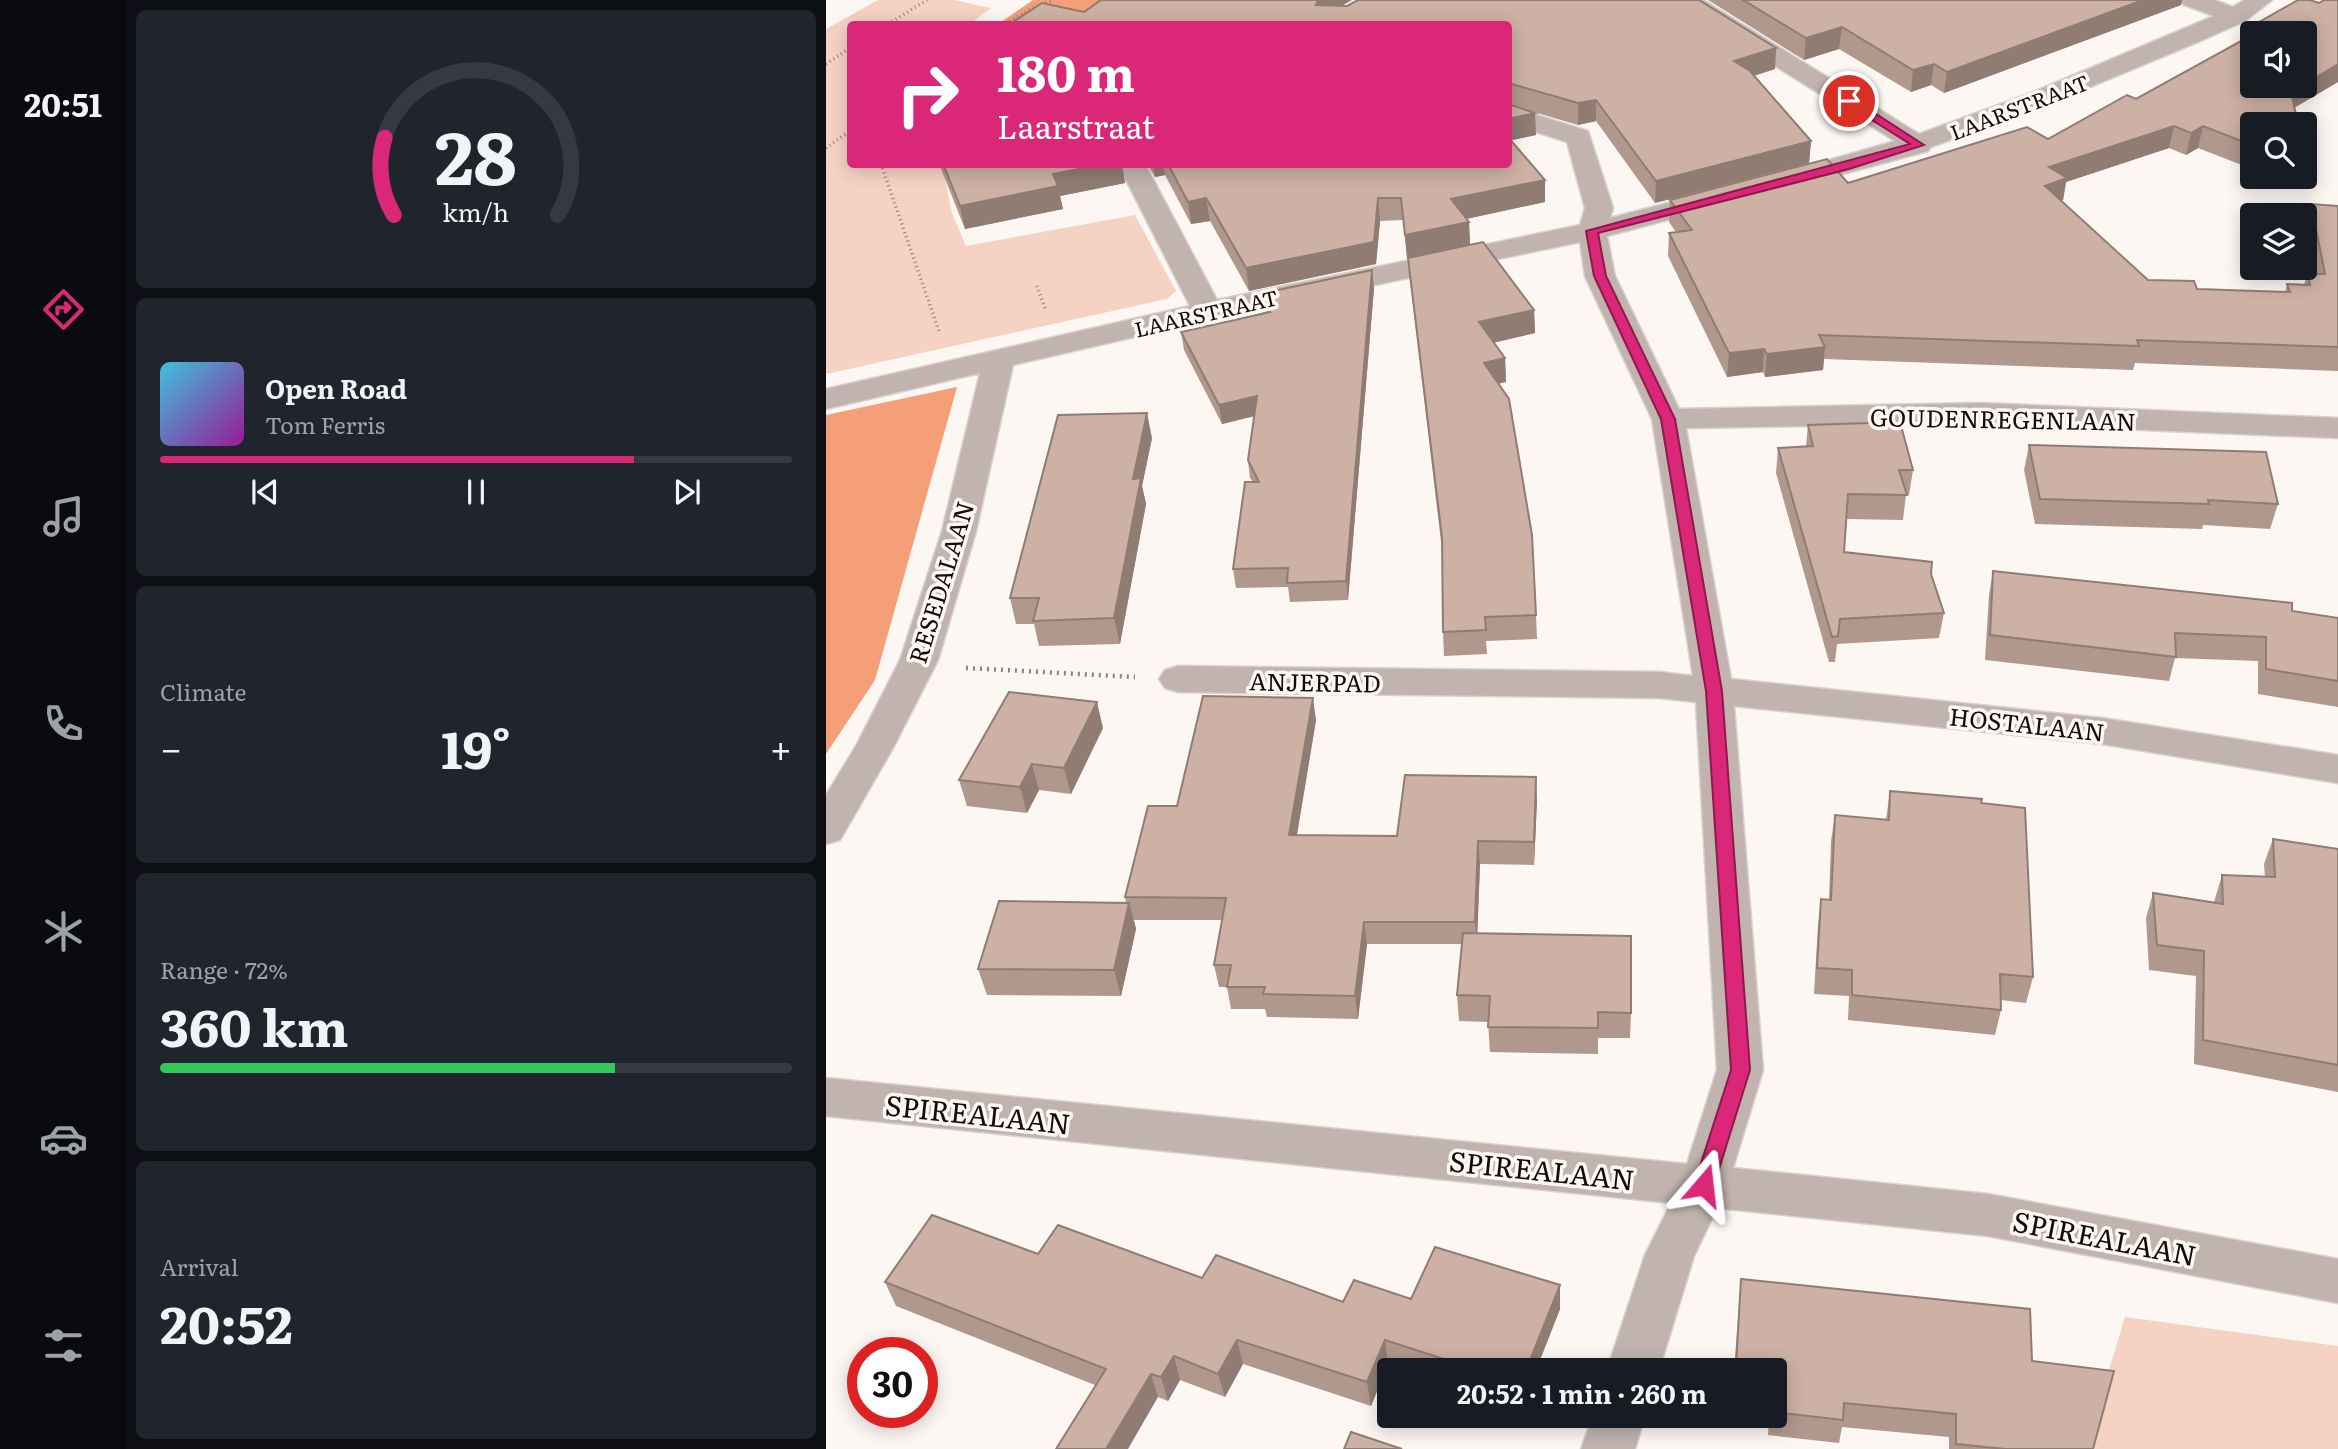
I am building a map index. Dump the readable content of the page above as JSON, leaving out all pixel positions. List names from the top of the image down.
{
  "streets": {
    "street": [
      "LAARSTRAAT",
      "GOUDENREGENLAAN",
      "RESEDALAAN",
      "ANJERPAD",
      "HOSTALAAN",
      "SPIREALAAN"
    ]
  },
  "crossings": [
    ["LAARSTRAAT", "RESEDALAAN"],
    ["ANJERPAD", "HOSTALAAN"]
  ],
  "page": {
    "tabs": "20:51",
    "turn": ["180 m", "Laarstraat"],
    "song": ["Open Road", "Tom Ferris"],
    "tile": [
      "Climate",
      ["Range · 72%", "360 km"],
      ["Arrival", "20:52"]
    ],
    "heat": ["−", "19°", "+"],
    "limit": "30",
    "trip": "20:52 · 1 min · 260 m",
    "gauge": ["28", "km/h"]
  }
}
